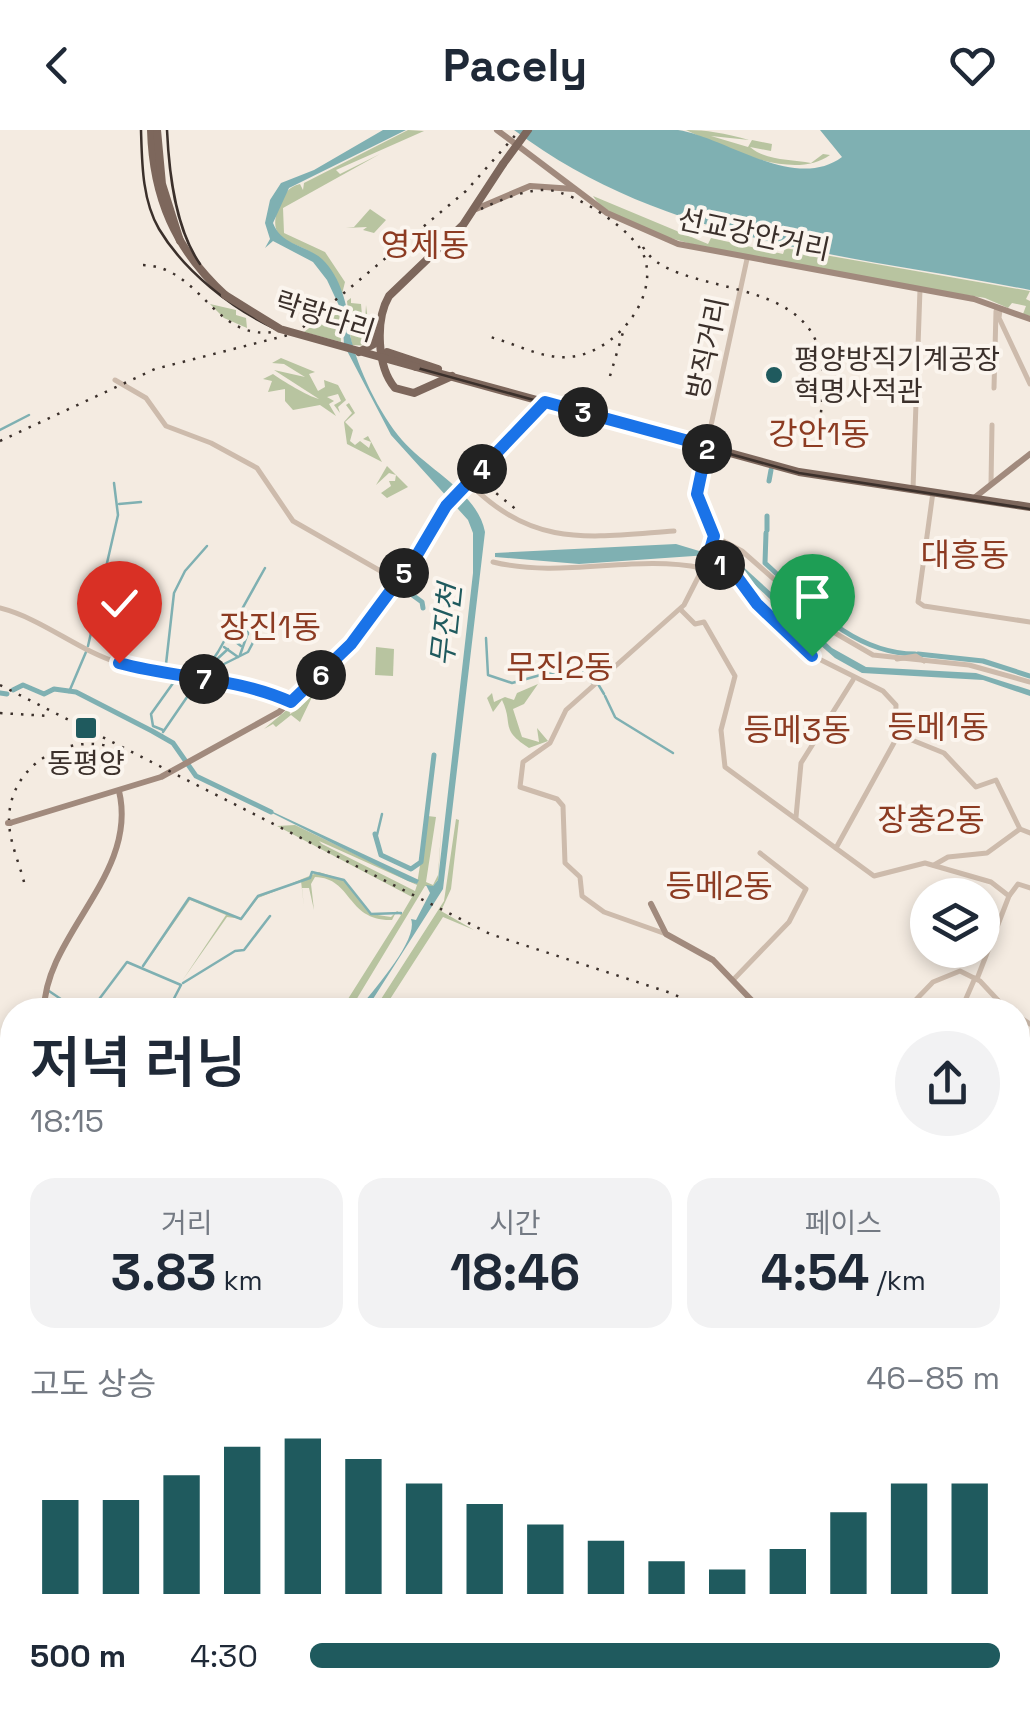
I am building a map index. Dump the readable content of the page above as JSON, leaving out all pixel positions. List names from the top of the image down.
{
  "streets": {
    "main road": ["선교강안거리", "락랑다리"],
    "street": ["방직거리"]
  },
  "crossings": [
    ["선교강안거리", "방직거리"]
  ],
  "districts": [
    "영제동",
    "강안1동",
    "대흥동",
    "장진1동",
    "무진2동",
    "등메1동",
    "등메3동",
    "장충2동",
    "등메2동"
  ],
  "water": ["무진천"],
  "places": {
    "other": ["평양방직기계공장 혁명사적관"],
    "transit": ["동평양"]
  },
  "page": {
    "header": "Pacely",
    "pins": [
      "3",
      "2",
      "4",
      "1",
      "5",
      "6",
      "7"
    ],
    "heading": ["저녁 러닝", "18:15"],
    "stats": [
      ["거리", "3.83 km"],
      ["시간", "18:46"],
      ["페이스", "4:54 /km"]
    ],
    "chart": ["고도 상승", "46–85 m"],
    "list": [
      {
        "name": "500 m",
        "note": "4:30"
      }
    ]
  }
}
